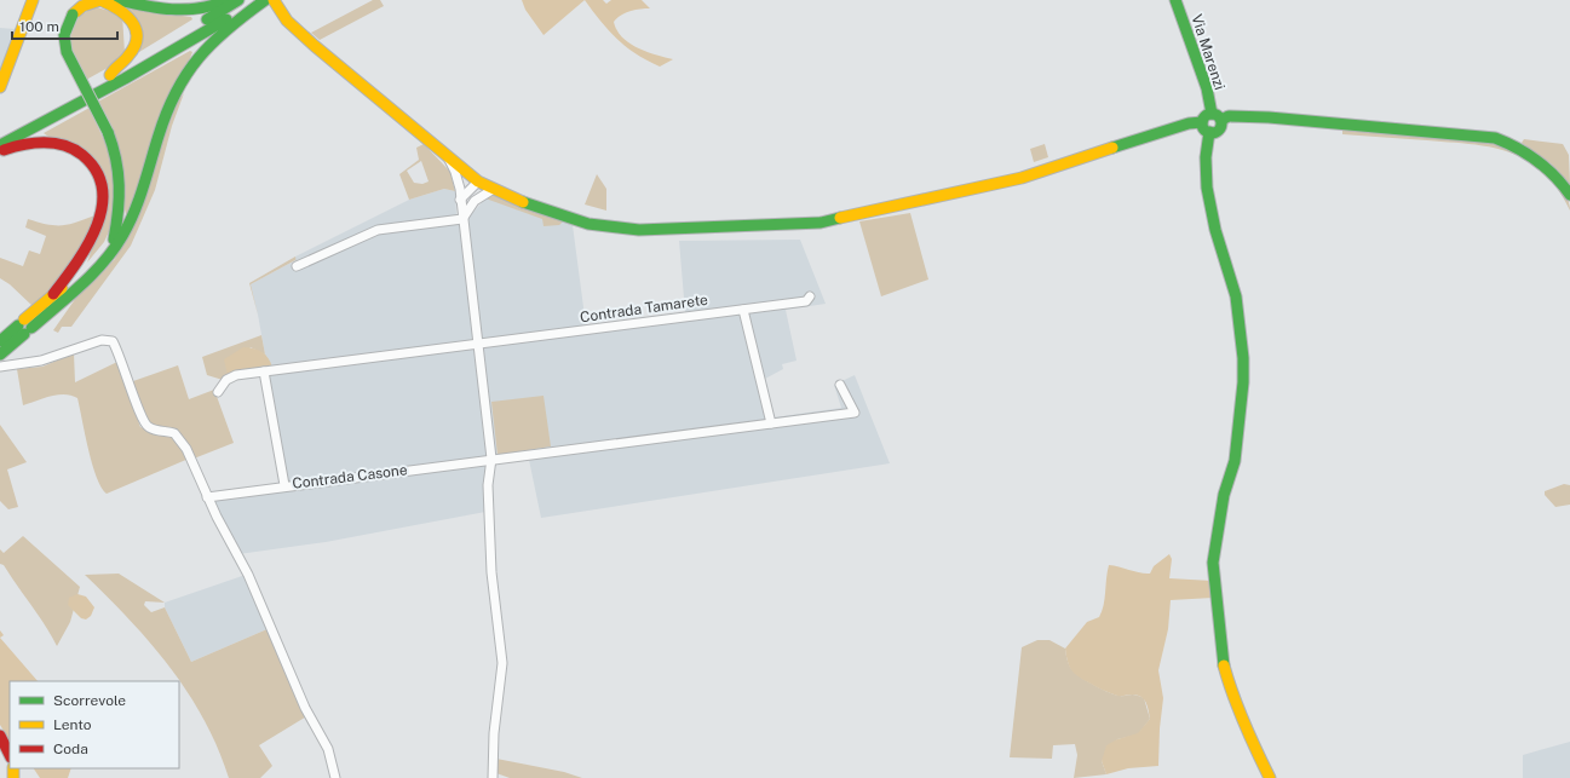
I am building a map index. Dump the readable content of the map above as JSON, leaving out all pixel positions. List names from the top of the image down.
{
  "streets": {
    "main road": ["Via Marenzi"],
    "street": ["Contrada Tamarete", "Contrada Casone"]
  },
  "legend": ["Scorrevole", "Lento", "Coda"],
  "scale_bar": "100 m"
}
